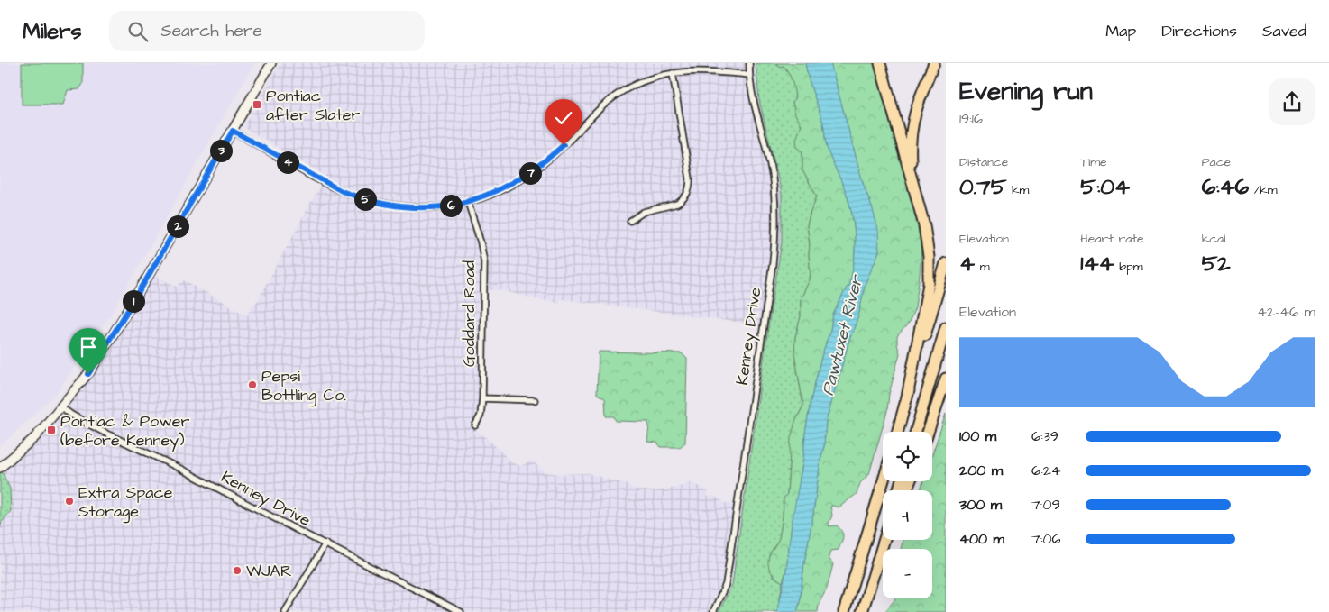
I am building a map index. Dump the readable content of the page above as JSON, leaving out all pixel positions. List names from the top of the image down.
{
  "streets": {
    "street": ["Goddard Road", "Kenney Drive"]
  },
  "water": ["Pawtuxet River"],
  "places": {
    "transit": ["Pontiac after Slater", "Pontiac & Power (before Kenney)"],
    "other": ["Pepsi Bottling Co.", "Extra Space Storage", "WJAR"]
  },
  "page": {
    "header": "Milers",
    "search": "Search here",
    "nav": ["Map", "Directions", "Saved"],
    "heading": ["Evening run", "19:16"],
    "pins": [
      "3",
      "4",
      "7",
      "5",
      "6",
      "2",
      "1"
    ],
    "stats": [
      ["Distance", "0.75 km"],
      ["Time", "5:04"],
      ["Pace", "6:46 /km"],
      ["Elevation", "4 m"],
      ["Heart rate", "144 bpm"],
      ["kcal", "52"]
    ],
    "chart": ["Elevation", "42–46 m"],
    "list": [
      {
        "name": "100 m",
        "note": "6:39"
      },
      {
        "name": "200 m",
        "note": "6:24"
      },
      {
        "name": "300 m",
        "note": "7:09"
      },
      {
        "name": "400 m",
        "note": "7:06"
      }
    ],
    "map_buttons": ["+", "−"]
  }
}
